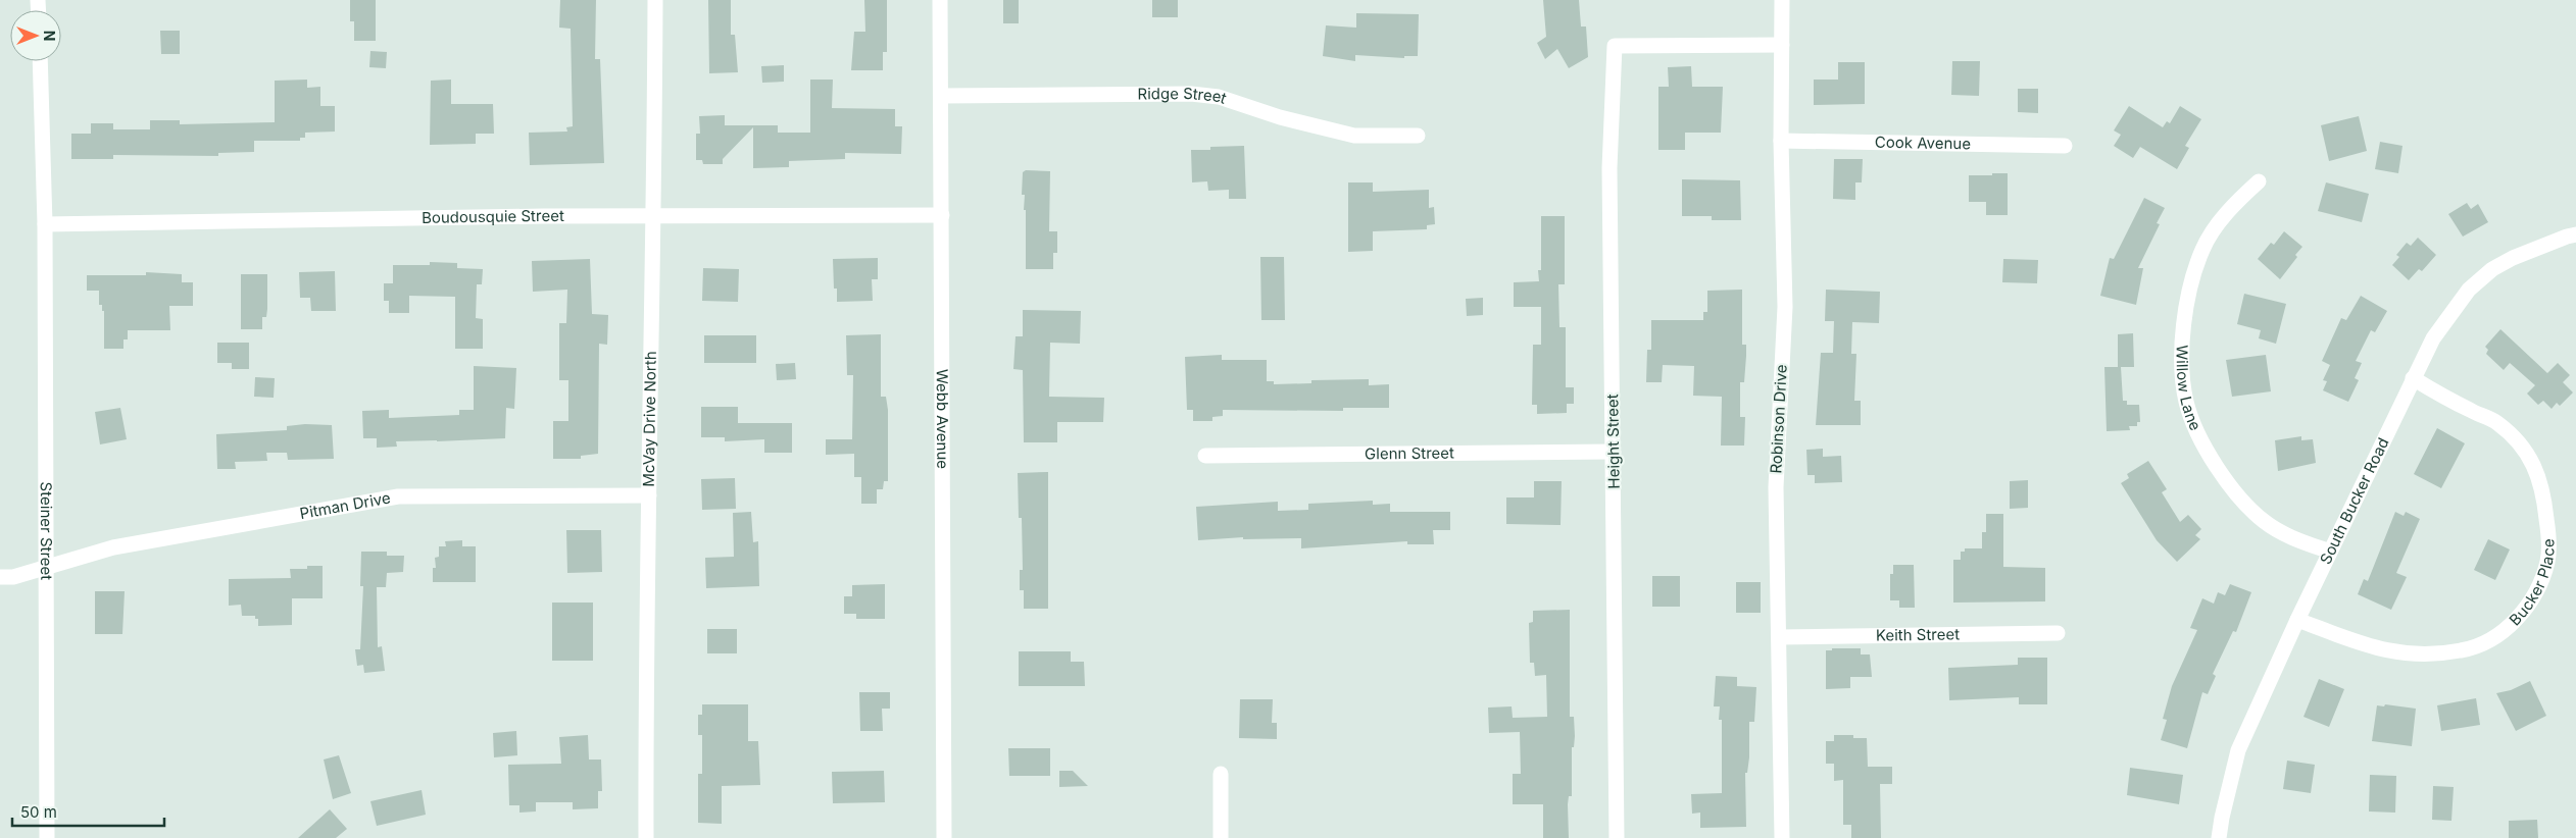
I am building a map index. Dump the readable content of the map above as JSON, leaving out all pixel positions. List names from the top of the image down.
{
  "streets": {
    "street": [
      "Ridge Street",
      "Cook Avenue",
      "Boudousquie Street",
      "Willow Lane",
      "McVay Drive North",
      "Webb Avenue",
      "Robinson Drive",
      "Height Street",
      "Glenn Street",
      "South Bucker Road",
      "Pitman Drive",
      "Steiner Street",
      "Bucker Place",
      "Keith Street"
    ]
  },
  "crossings": [
    ["Ridge Street", "Webb Avenue"],
    ["Cook Avenue", "Robinson Drive"],
    ["Boudousquie Street", "McVay Drive North"],
    ["Boudousquie Street", "Webb Avenue"],
    ["Boudousquie Street", "Steiner Street"],
    ["Willow Lane", "South Bucker Road"],
    ["McVay Drive North", "Pitman Drive"],
    ["Robinson Drive", "Height Street"],
    ["Robinson Drive", "Keith Street"],
    ["Height Street", "Glenn Street"],
    ["South Bucker Road", "Bucker Place"],
    ["Pitman Drive", "Steiner Street"]
  ],
  "scale_bar": "50 m",
  "north": "right"
}
